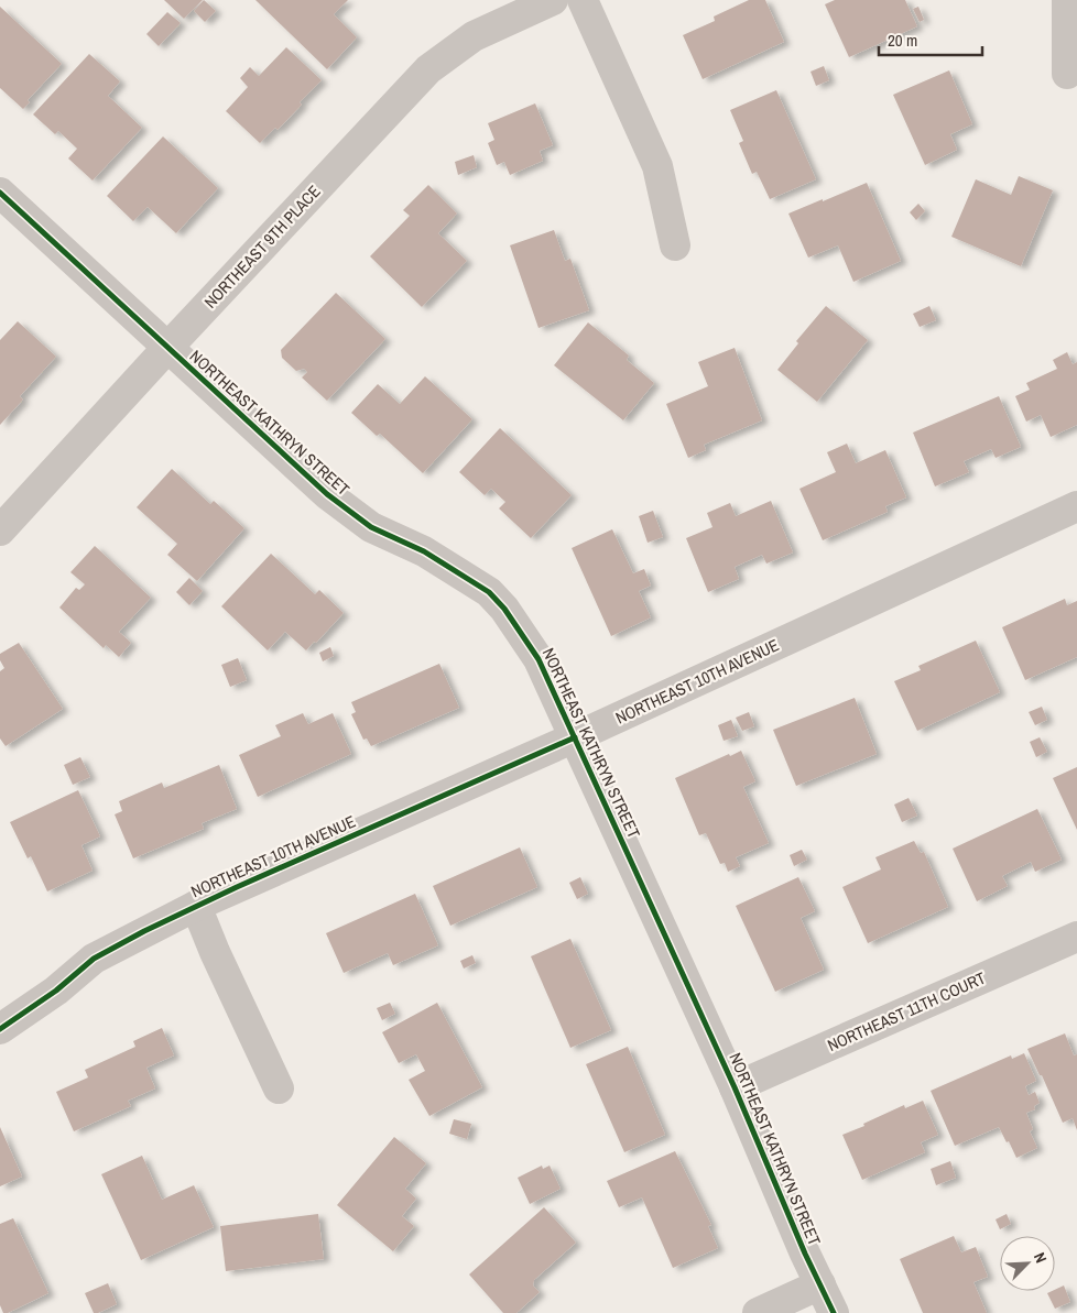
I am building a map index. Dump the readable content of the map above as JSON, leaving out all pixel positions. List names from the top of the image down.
{
  "streets": {
    "street": [
      "NORTHEAST 9TH PLACE",
      "NORTHEAST KATHRYN STREET",
      "NORTHEAST 10TH AVENUE",
      "NORTHEAST 11TH COURT"
    ]
  },
  "crossings": [
    ["NORTHEAST 9TH PLACE", "NORTHEAST KATHRYN STREET"],
    ["NORTHEAST KATHRYN STREET", "NORTHEAST 10TH AVENUE"],
    ["NORTHEAST KATHRYN STREET", "NORTHEAST 11TH COURT"]
  ],
  "scale_bar": "20 m",
  "north": "top right"
}
